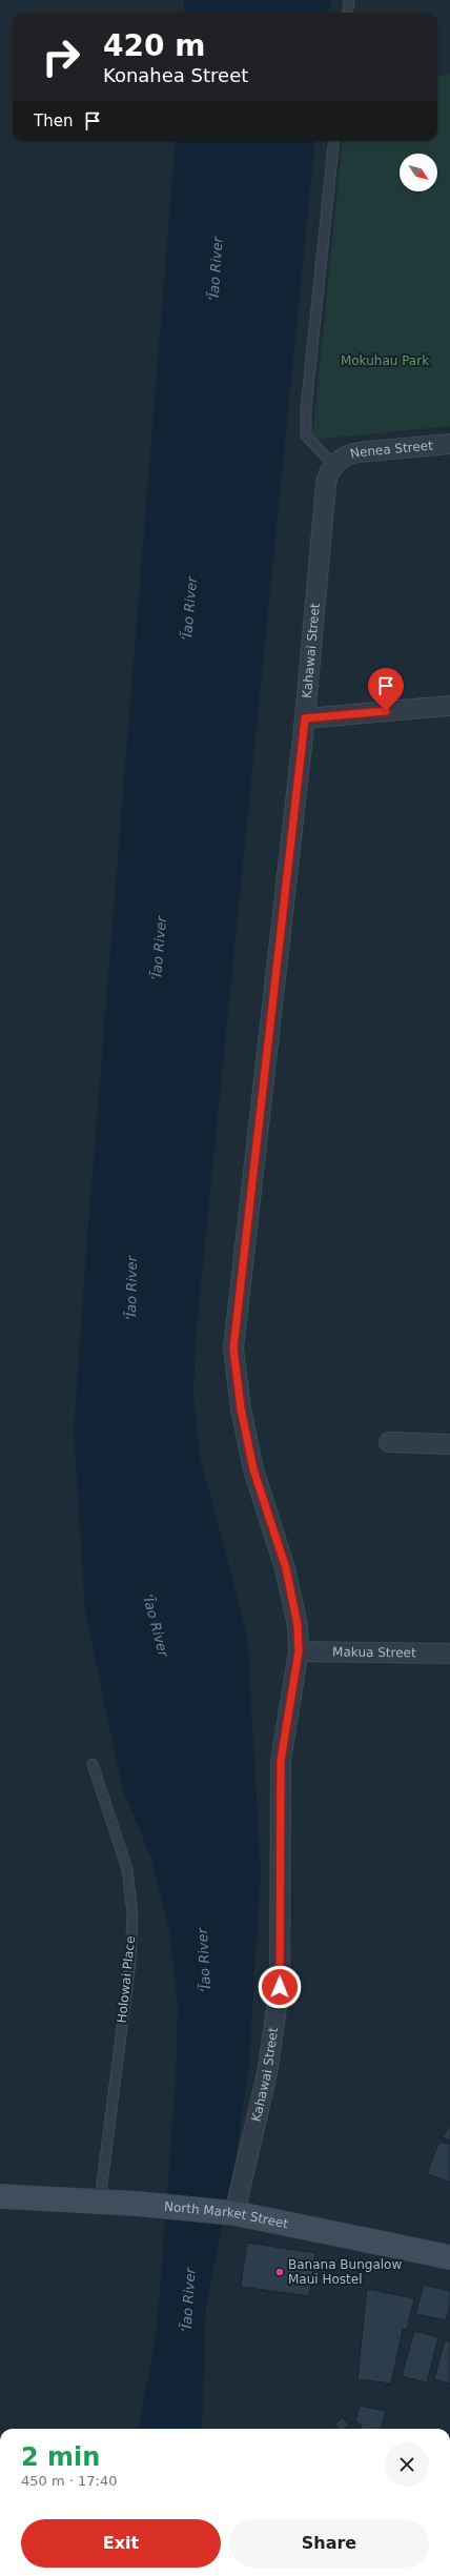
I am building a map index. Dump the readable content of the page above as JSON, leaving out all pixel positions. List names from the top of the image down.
{
  "streets": {
    "street": [
      "Nenea Street",
      "Kahawai Street",
      "Makua Street",
      "North Market Street"
    ],
    "lane": ["Holowai Place"]
  },
  "crossings": [
    ["Nenea Street", "Kahawai Street"],
    ["Kahawai Street", "Makua Street"],
    ["Kahawai Street", "North Market Street"],
    ["Holowai Place", "North Market Street"]
  ],
  "water": ["ʻĪao River"],
  "parks": ["Mokuhau Park"],
  "places": ["Banana Bungalow Maui Hostel"],
  "north": "bottom right",
  "page": {
    "turn": ["420 m", "Konahea Street"],
    "then": "Then",
    "heading": ["2 min", "450 m · 17:40"],
    "buttons": ["Exit", "Share"]
  }
}
